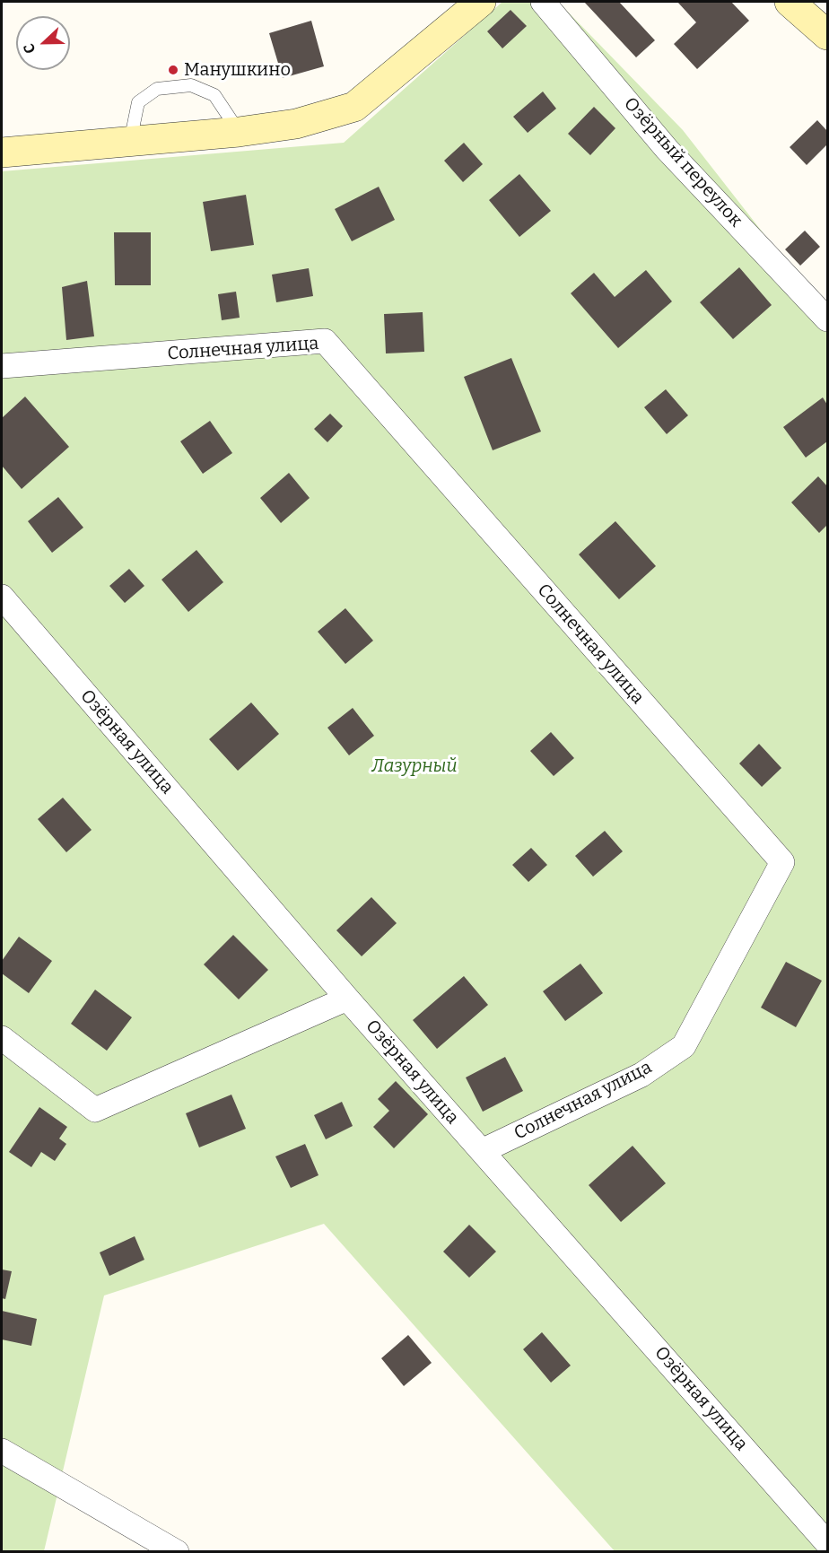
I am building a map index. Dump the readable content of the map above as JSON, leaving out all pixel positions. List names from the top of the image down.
{
  "streets": {
    "street": ["Озёрный переулок", "Солнечная улица", "Озёрная улица"]
  },
  "crossings": [
    ["Солнечная улица", "Озёрная улица"]
  ],
  "parks": ["Лазурный"],
  "places": ["Манушкино"],
  "north": "left"
}
